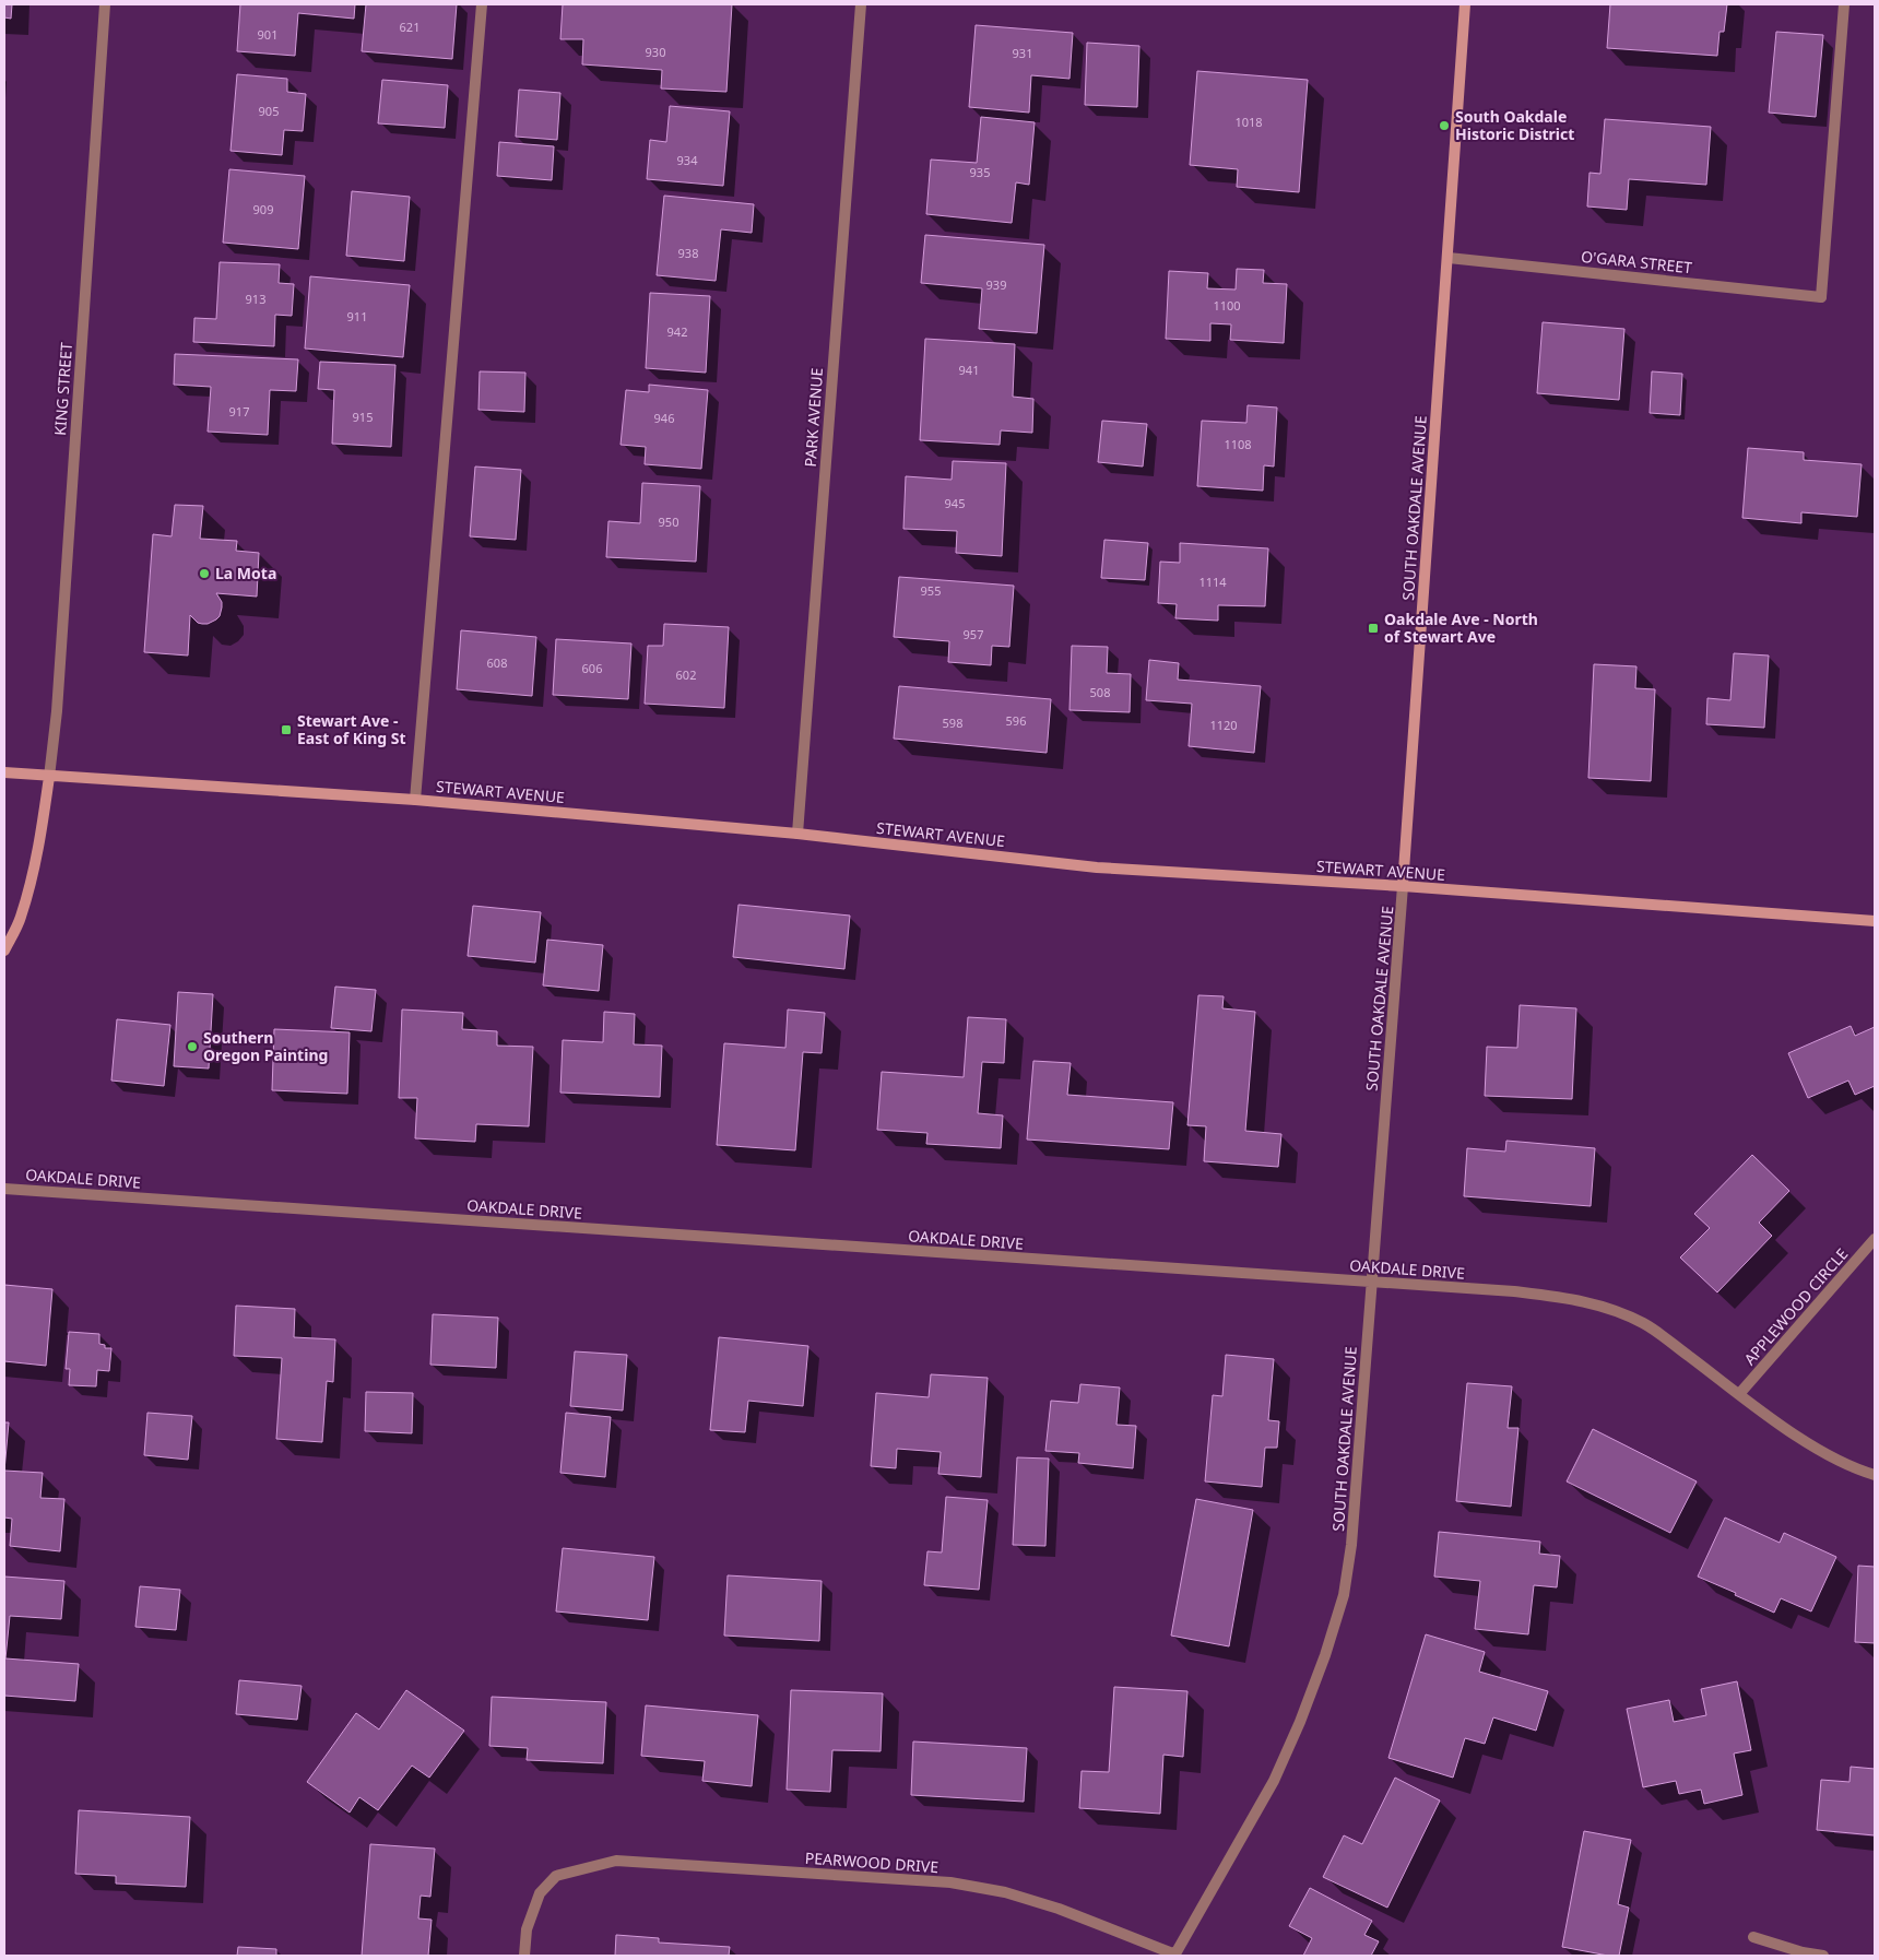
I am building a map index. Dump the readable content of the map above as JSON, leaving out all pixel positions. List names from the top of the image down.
{
  "streets": {
    "main road": ["SOUTH OAKDALE AVENUE", "STEWART AVENUE"],
    "street": [
      "O'GARA STREET",
      "KING STREET",
      "PARK AVENUE",
      "OAKDALE DRIVE",
      "APPLEWOOD CIRCLE",
      "PEARWOOD DRIVE"
    ]
  },
  "crossings": [
    ["O'GARA STREET", "SOUTH OAKDALE AVENUE"],
    ["KING STREET", "STEWART AVENUE"],
    ["PARK AVENUE", "STEWART AVENUE"],
    ["SOUTH OAKDALE AVENUE", "STEWART AVENUE"],
    ["SOUTH OAKDALE AVENUE", "OAKDALE DRIVE"],
    ["SOUTH OAKDALE AVENUE", "PEARWOOD DRIVE"],
    ["OAKDALE DRIVE", "APPLEWOOD CIRCLE"]
  ],
  "places": {
    "other": ["South Oakdale Historic District", "La Mota", "Southern Oregon Painting"],
    "transit": ["Oakdale Ave - North of Stewart Ave", "Stewart Ave - East of King St"]
  },
  "house_numbers": [
    "621",
    "901",
    "930",
    "931",
    "905",
    "1018",
    "934",
    "935",
    "909",
    "938",
    "939",
    "913",
    "1100",
    "911",
    "942",
    "941",
    "917",
    "915",
    "946",
    "1108",
    "945",
    "950",
    "1114",
    "955",
    "957",
    "608",
    "606",
    "602",
    "508",
    "596",
    "598",
    "1120"
  ]
}
